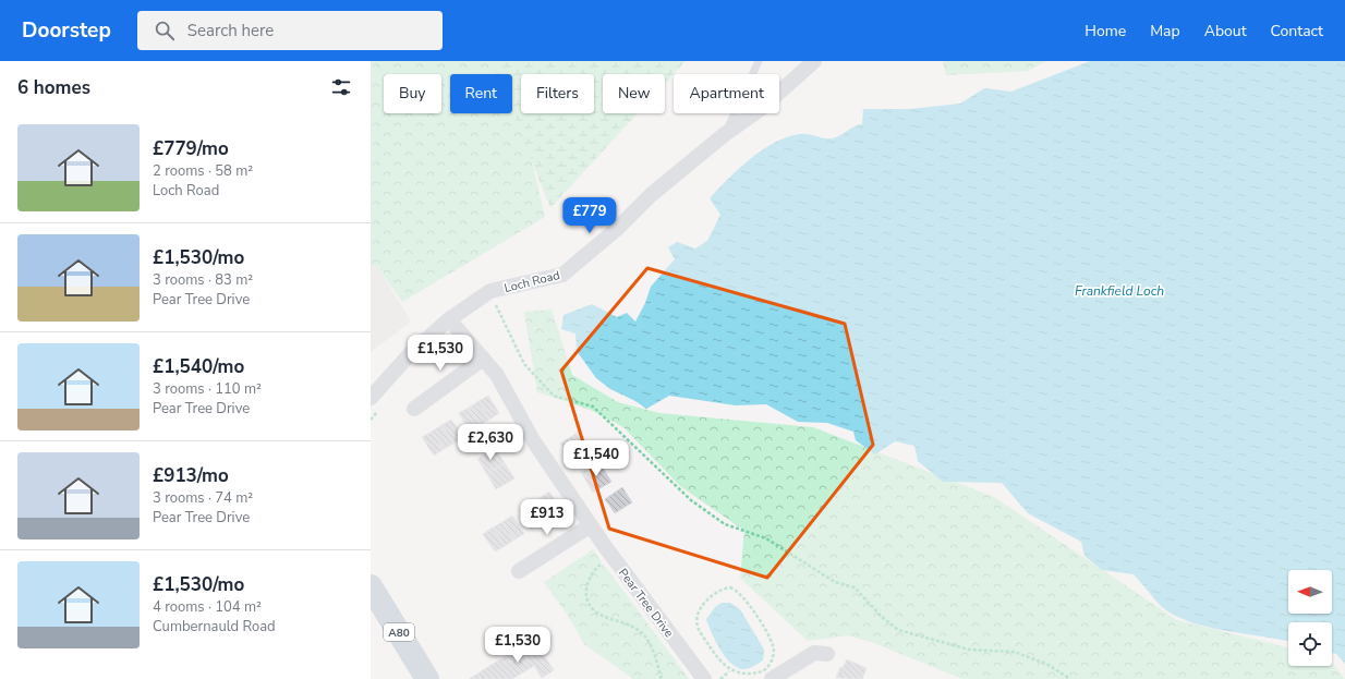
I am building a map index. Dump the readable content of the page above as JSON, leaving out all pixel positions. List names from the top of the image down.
{
  "streets": {
    "main road": ["A80"],
    "street": ["Loch Road", "Pear Tree Drive"]
  },
  "crossings": [
    ["Loch Road", "Pear Tree Drive"]
  ],
  "water": ["Frankfield Loch"],
  "north": "left",
  "page": {
    "header": "Doorstep",
    "search": "Search here",
    "nav": [
      "Home",
      "Map",
      "About",
      "Contact"
    ],
    "heading": "6 homes",
    "chip": [
      "Buy",
      "Rent",
      "Filters",
      "New",
      "Apartment"
    ],
    "list": [
      {
        "name": "£779/mo",
        "note": "2 rooms · 58 m² · Loch Road"
      },
      {
        "name": "£1,530/mo",
        "note": "3 rooms · 83 m² · Pear Tree Drive"
      },
      {
        "name": "£1,540/mo",
        "note": "3 rooms · 110 m² · Pear Tree Drive"
      },
      {
        "name": "£913/mo",
        "note": "3 rooms · 74 m² · Pear Tree Drive"
      },
      {
        "name": "£1,530/mo",
        "note": "4 rooms · 104 m² · Cumbernauld Road"
      }
    ],
    "price": [
      "£779",
      "£1,530",
      "£2,630",
      "£1,540",
      "£913",
      "£1,530"
    ]
  }
}
